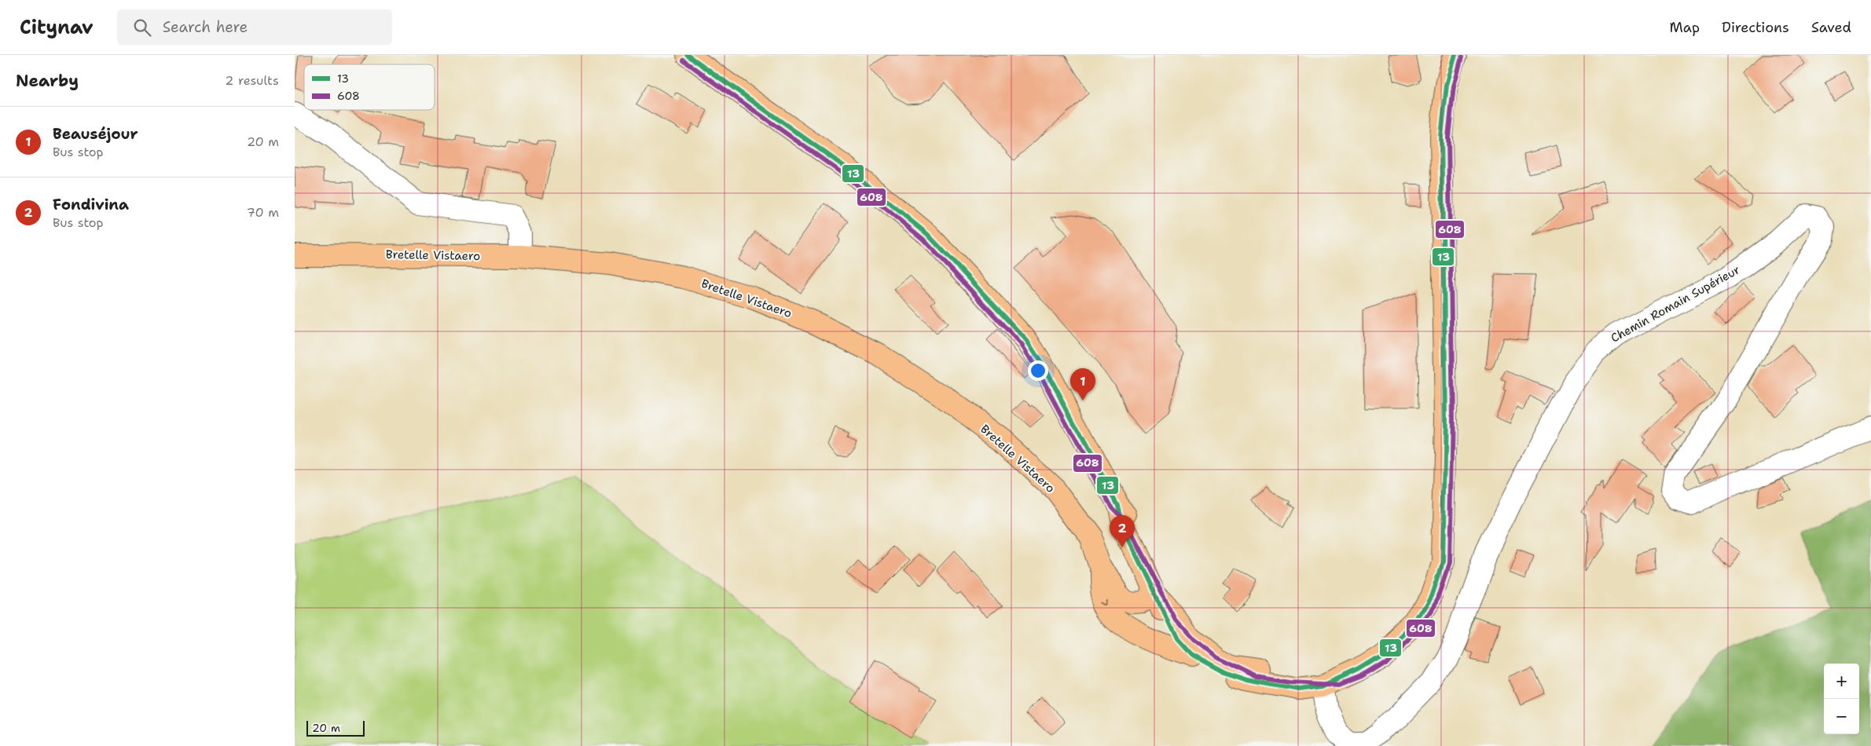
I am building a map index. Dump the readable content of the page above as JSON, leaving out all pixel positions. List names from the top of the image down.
{
  "streets": {
    "main road": ["Bretelle Vistaero"],
    "street": ["Chemin Romain Supérieur"]
  },
  "lines": ["transit line 13", "transit line 608"],
  "legend": ["13", "608"],
  "scale_bar": "20 m",
  "page": {
    "header": "Citynav",
    "search": "Search here",
    "nav": ["Map", "Directions", "Saved"],
    "heading": ["Nearby", "2 results"],
    "list": [
      {
        "mark": "1",
        "name": "Beauséjour",
        "note": "Bus stop",
        "value": "20 m"
      },
      {
        "mark": "2",
        "name": "Fondivina",
        "note": "Bus stop",
        "value": "70 m"
      }
    ],
    "pins": ["1", "2"],
    "map_buttons": ["+", "−"],
    "scale": "20 m"
  }
}
